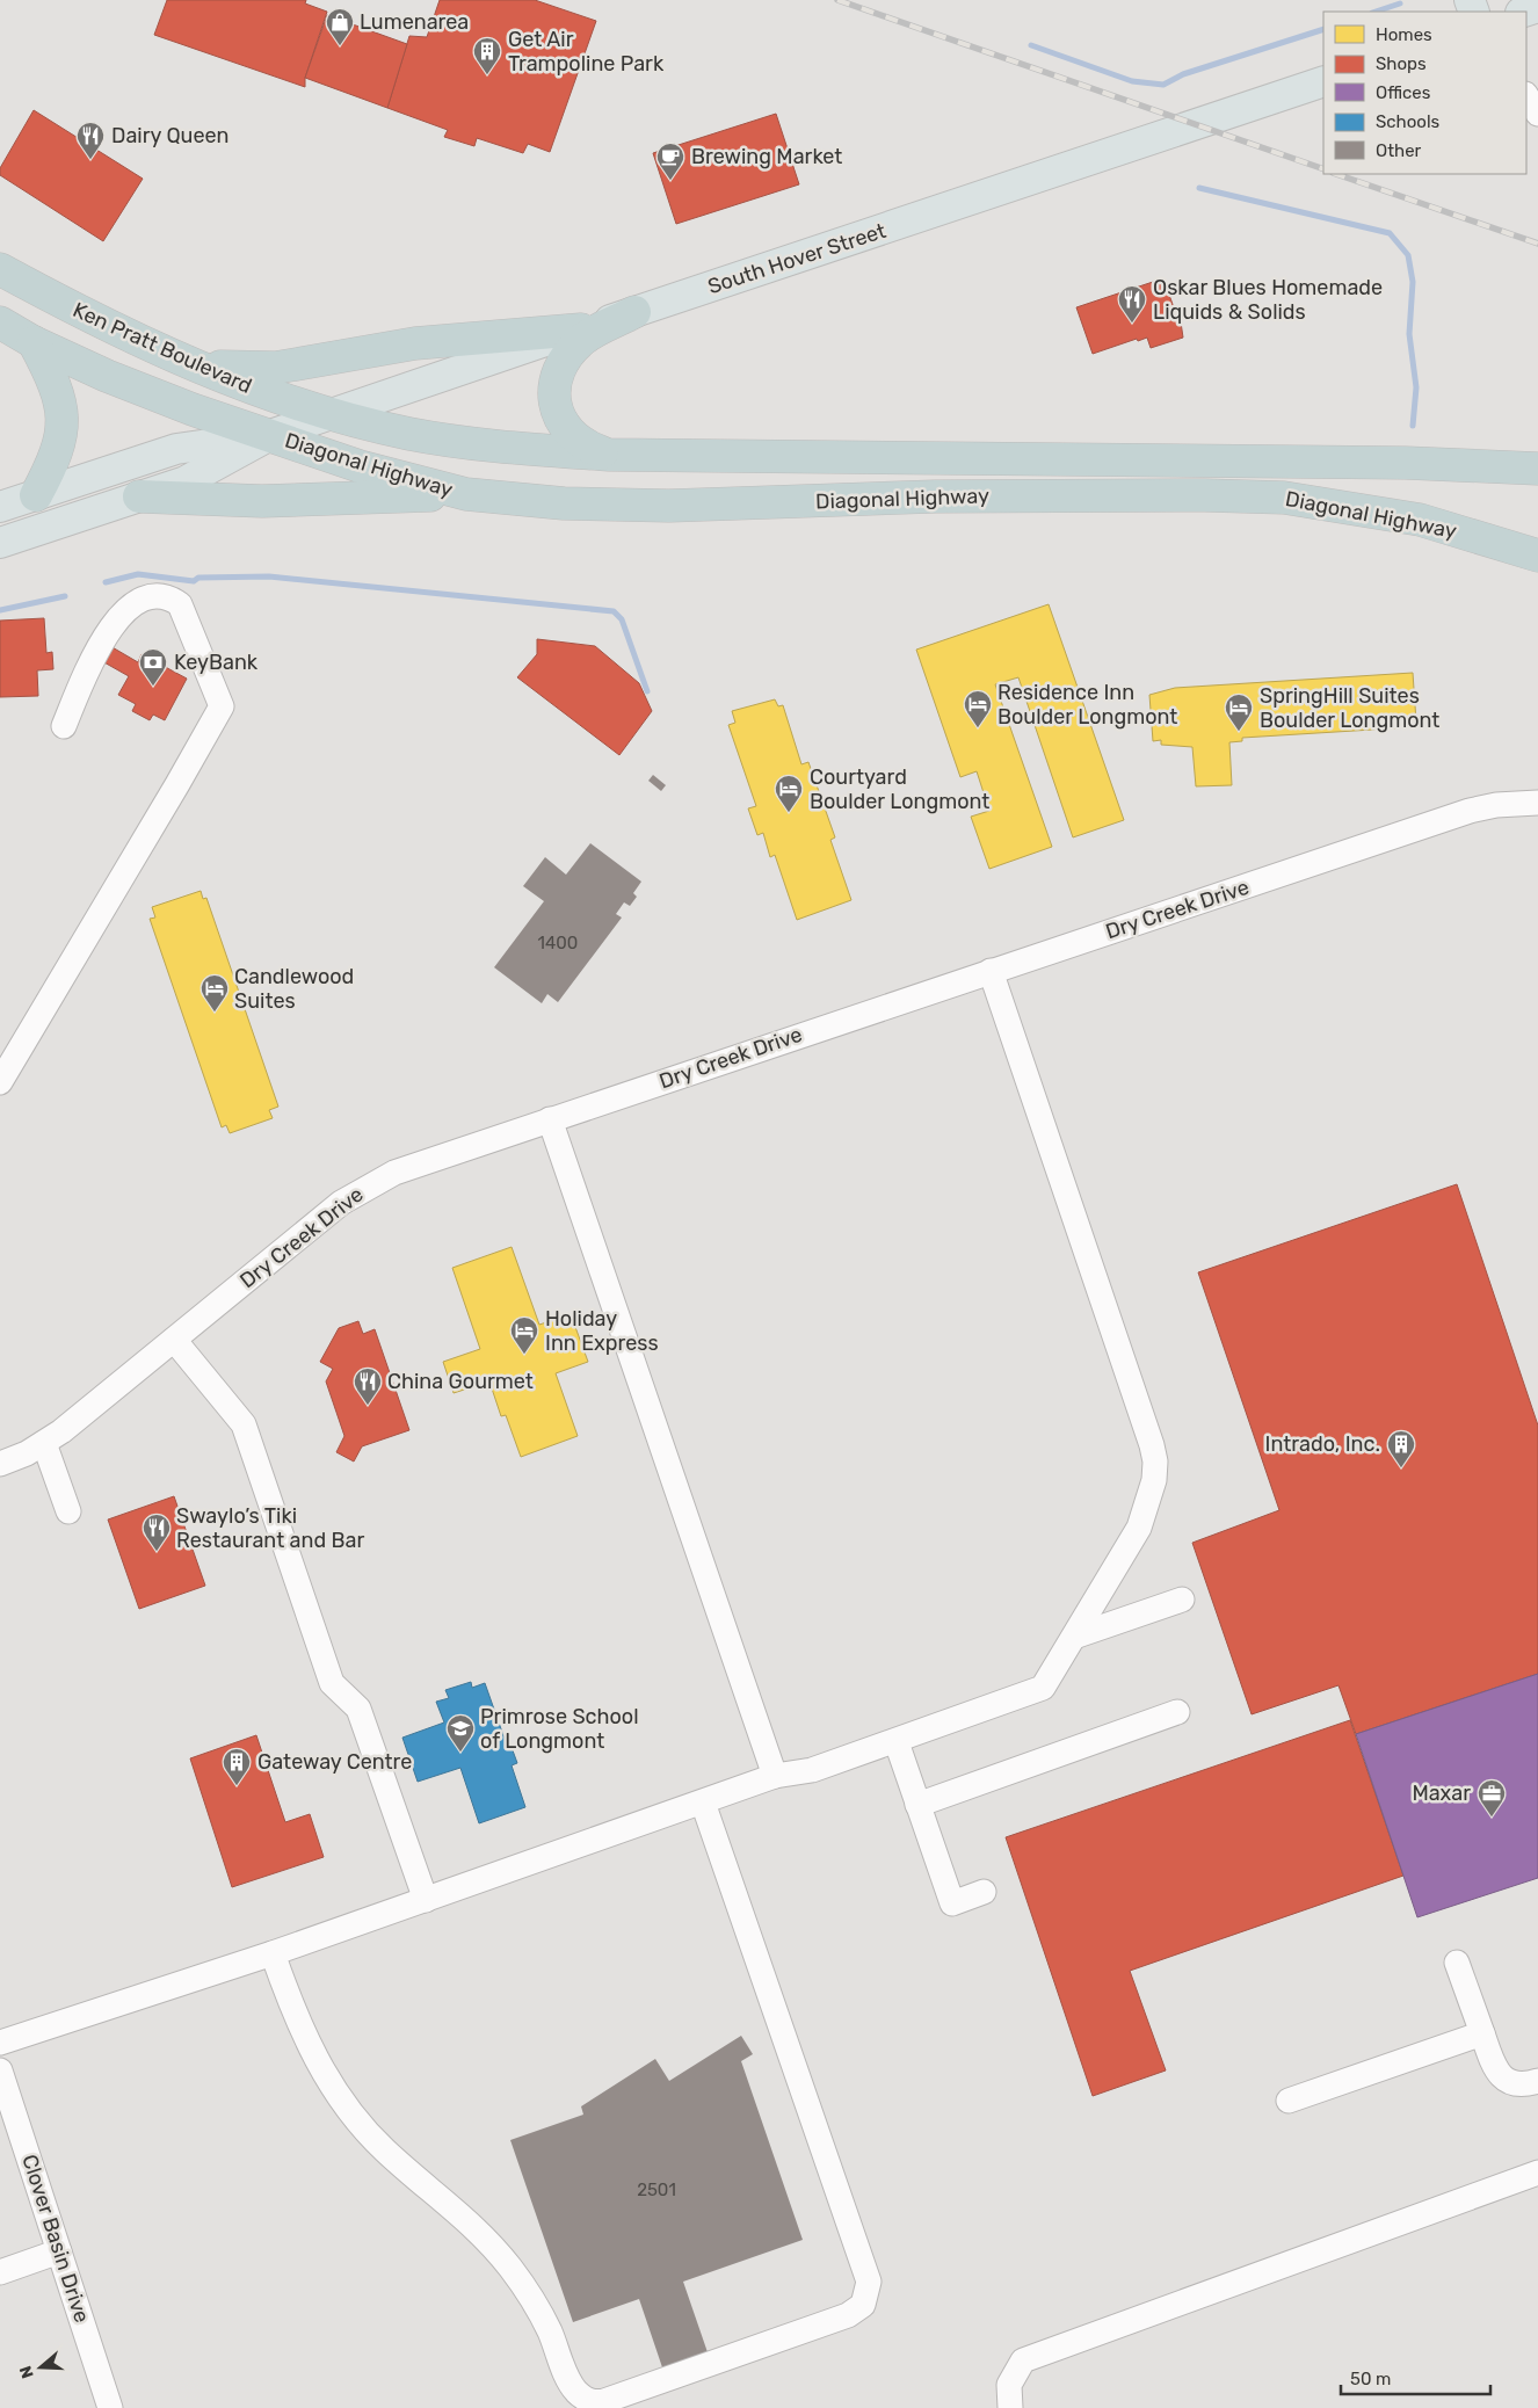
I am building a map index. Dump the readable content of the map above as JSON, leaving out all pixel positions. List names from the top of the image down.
{
  "streets": {
    "highway": ["Ken Pratt Boulevard", "Diagonal Highway"],
    "main road": ["South Hover Street"],
    "street": ["Dry Creek Drive", "Clover Basin Drive"]
  },
  "crossings": [
    ["South Hover Street", "Ken Pratt Boulevard"],
    ["South Hover Street", "Diagonal Highway"],
    ["Ken Pratt Boulevard", "Diagonal Highway"]
  ],
  "places": {
    "shop": ["Lumenarea"],
    "building": ["Get Air Trampoline Park", "Intrado, Inc.", "Gateway Centre"],
    "restaurant": [
      "Dairy Queen",
      "Oskar Blues Homemade Liquids & Solids",
      "China Gourmet",
      "Swaylo’s Tiki Restaurant and Bar"
    ],
    "cafe": ["Brewing Market"],
    "bank": ["KeyBank"],
    "hotel": [
      "Residence Inn Boulder Longmont",
      "SpringHill Suites Boulder Longmont",
      "Courtyard Boulder Longmont",
      "Candlewood Suites",
      "Holiday Inn Express"
    ],
    "school or university": ["Primrose School of Longmont"],
    "office": ["Maxar"]
  },
  "house_numbers": ["1400", "2501"],
  "legend": [
    "Homes",
    "Shops",
    "Offices",
    "Schools",
    "Other"
  ],
  "scale_bar": "50 m",
  "north": "left"
}
